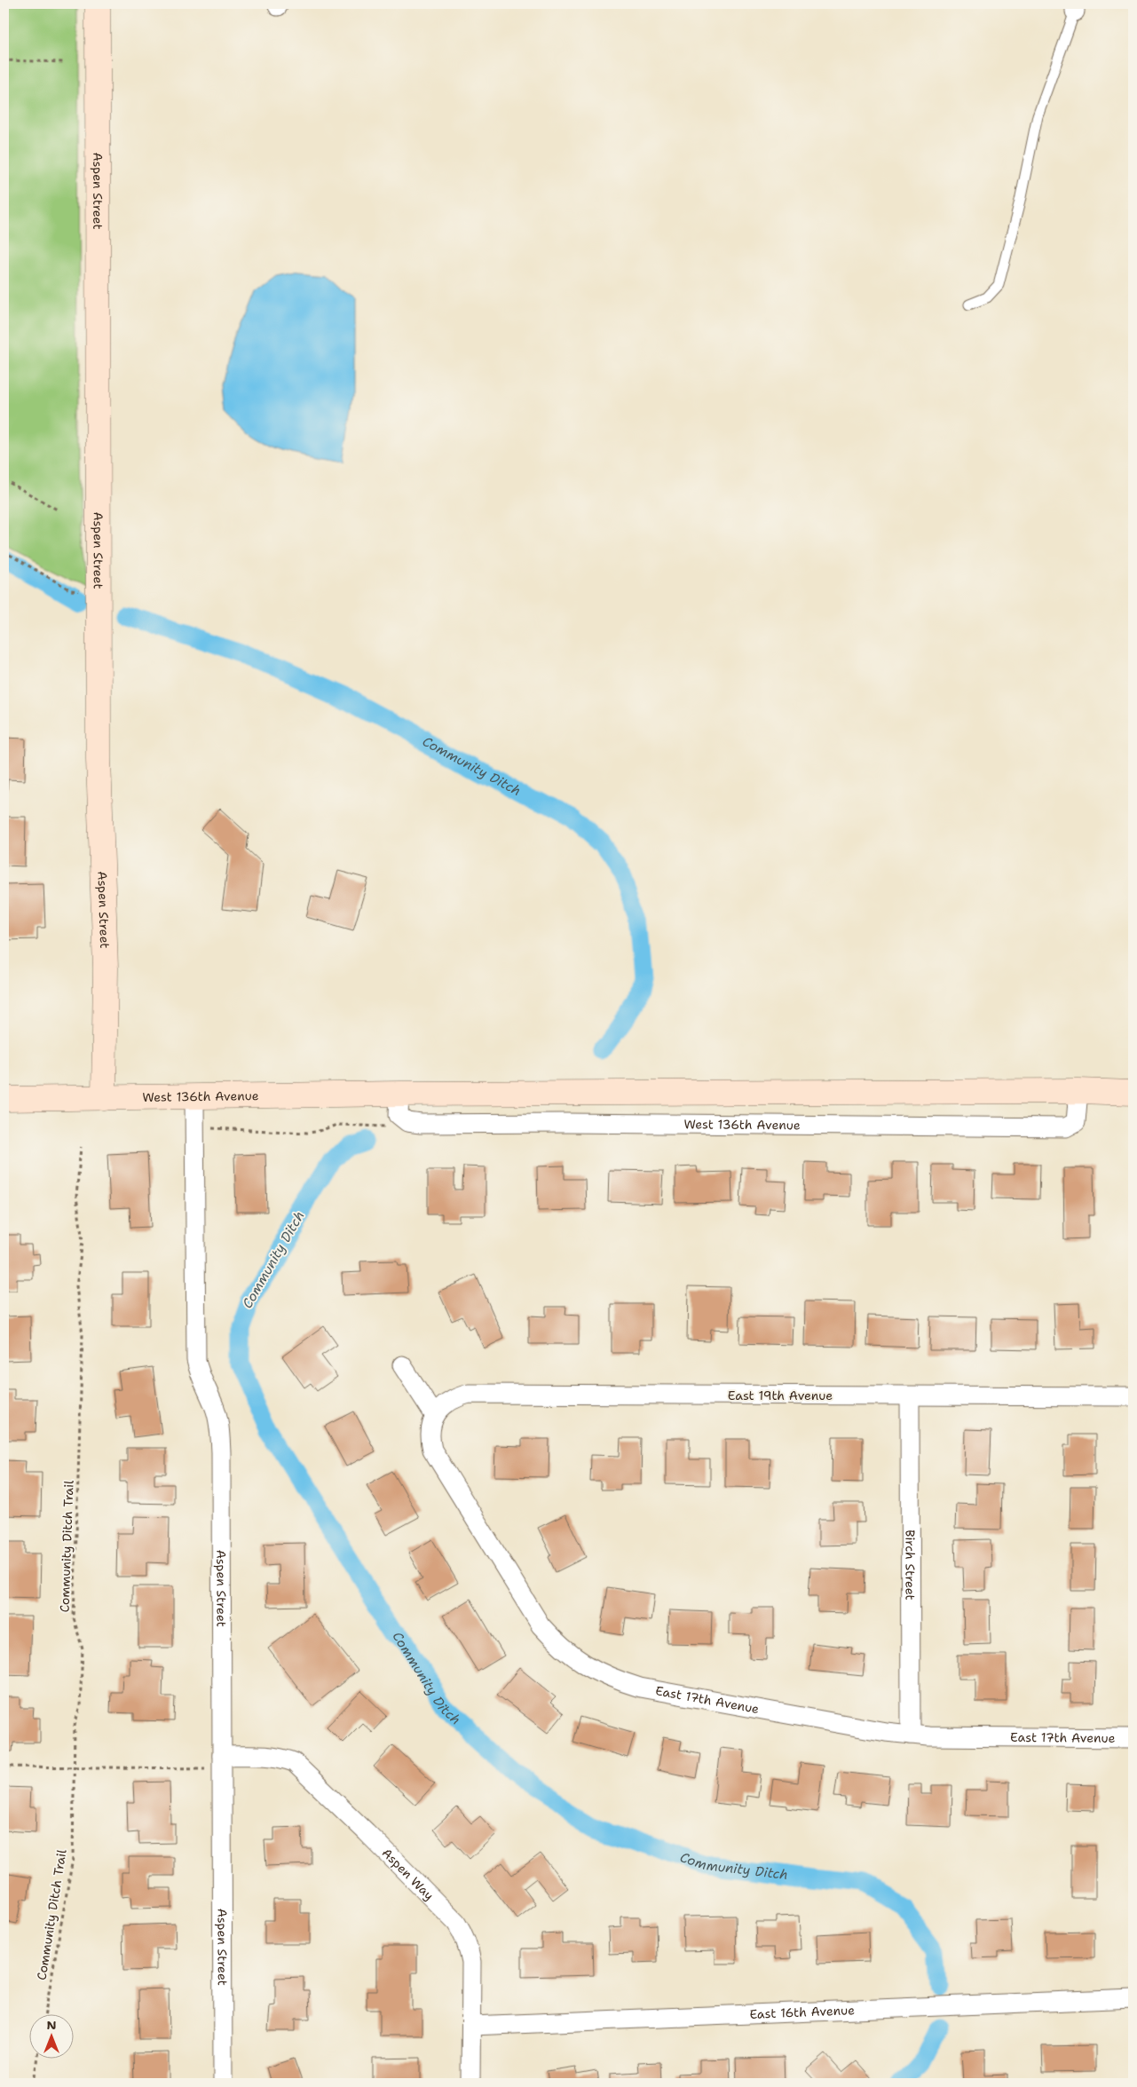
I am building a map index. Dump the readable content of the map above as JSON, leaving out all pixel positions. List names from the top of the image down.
{
  "streets": {
    "main road": ["Aspen Street", "West 136th Avenue"],
    "street": [
      "East 19th Avenue",
      "Birch Street",
      "East 17th Avenue",
      "Aspen Way",
      "East 16th Avenue"
    ],
    "path": ["Community Ditch Trail"]
  },
  "crossings": [
    ["Aspen Street", "West 136th Avenue"],
    ["Aspen Street", "Aspen Way"],
    ["East 19th Avenue", "Birch Street"],
    ["East 19th Avenue", "East 17th Avenue"],
    ["Birch Street", "East 17th Avenue"],
    ["Aspen Way", "East 16th Avenue"]
  ],
  "water": ["Community Ditch"],
  "north": "top"
}
